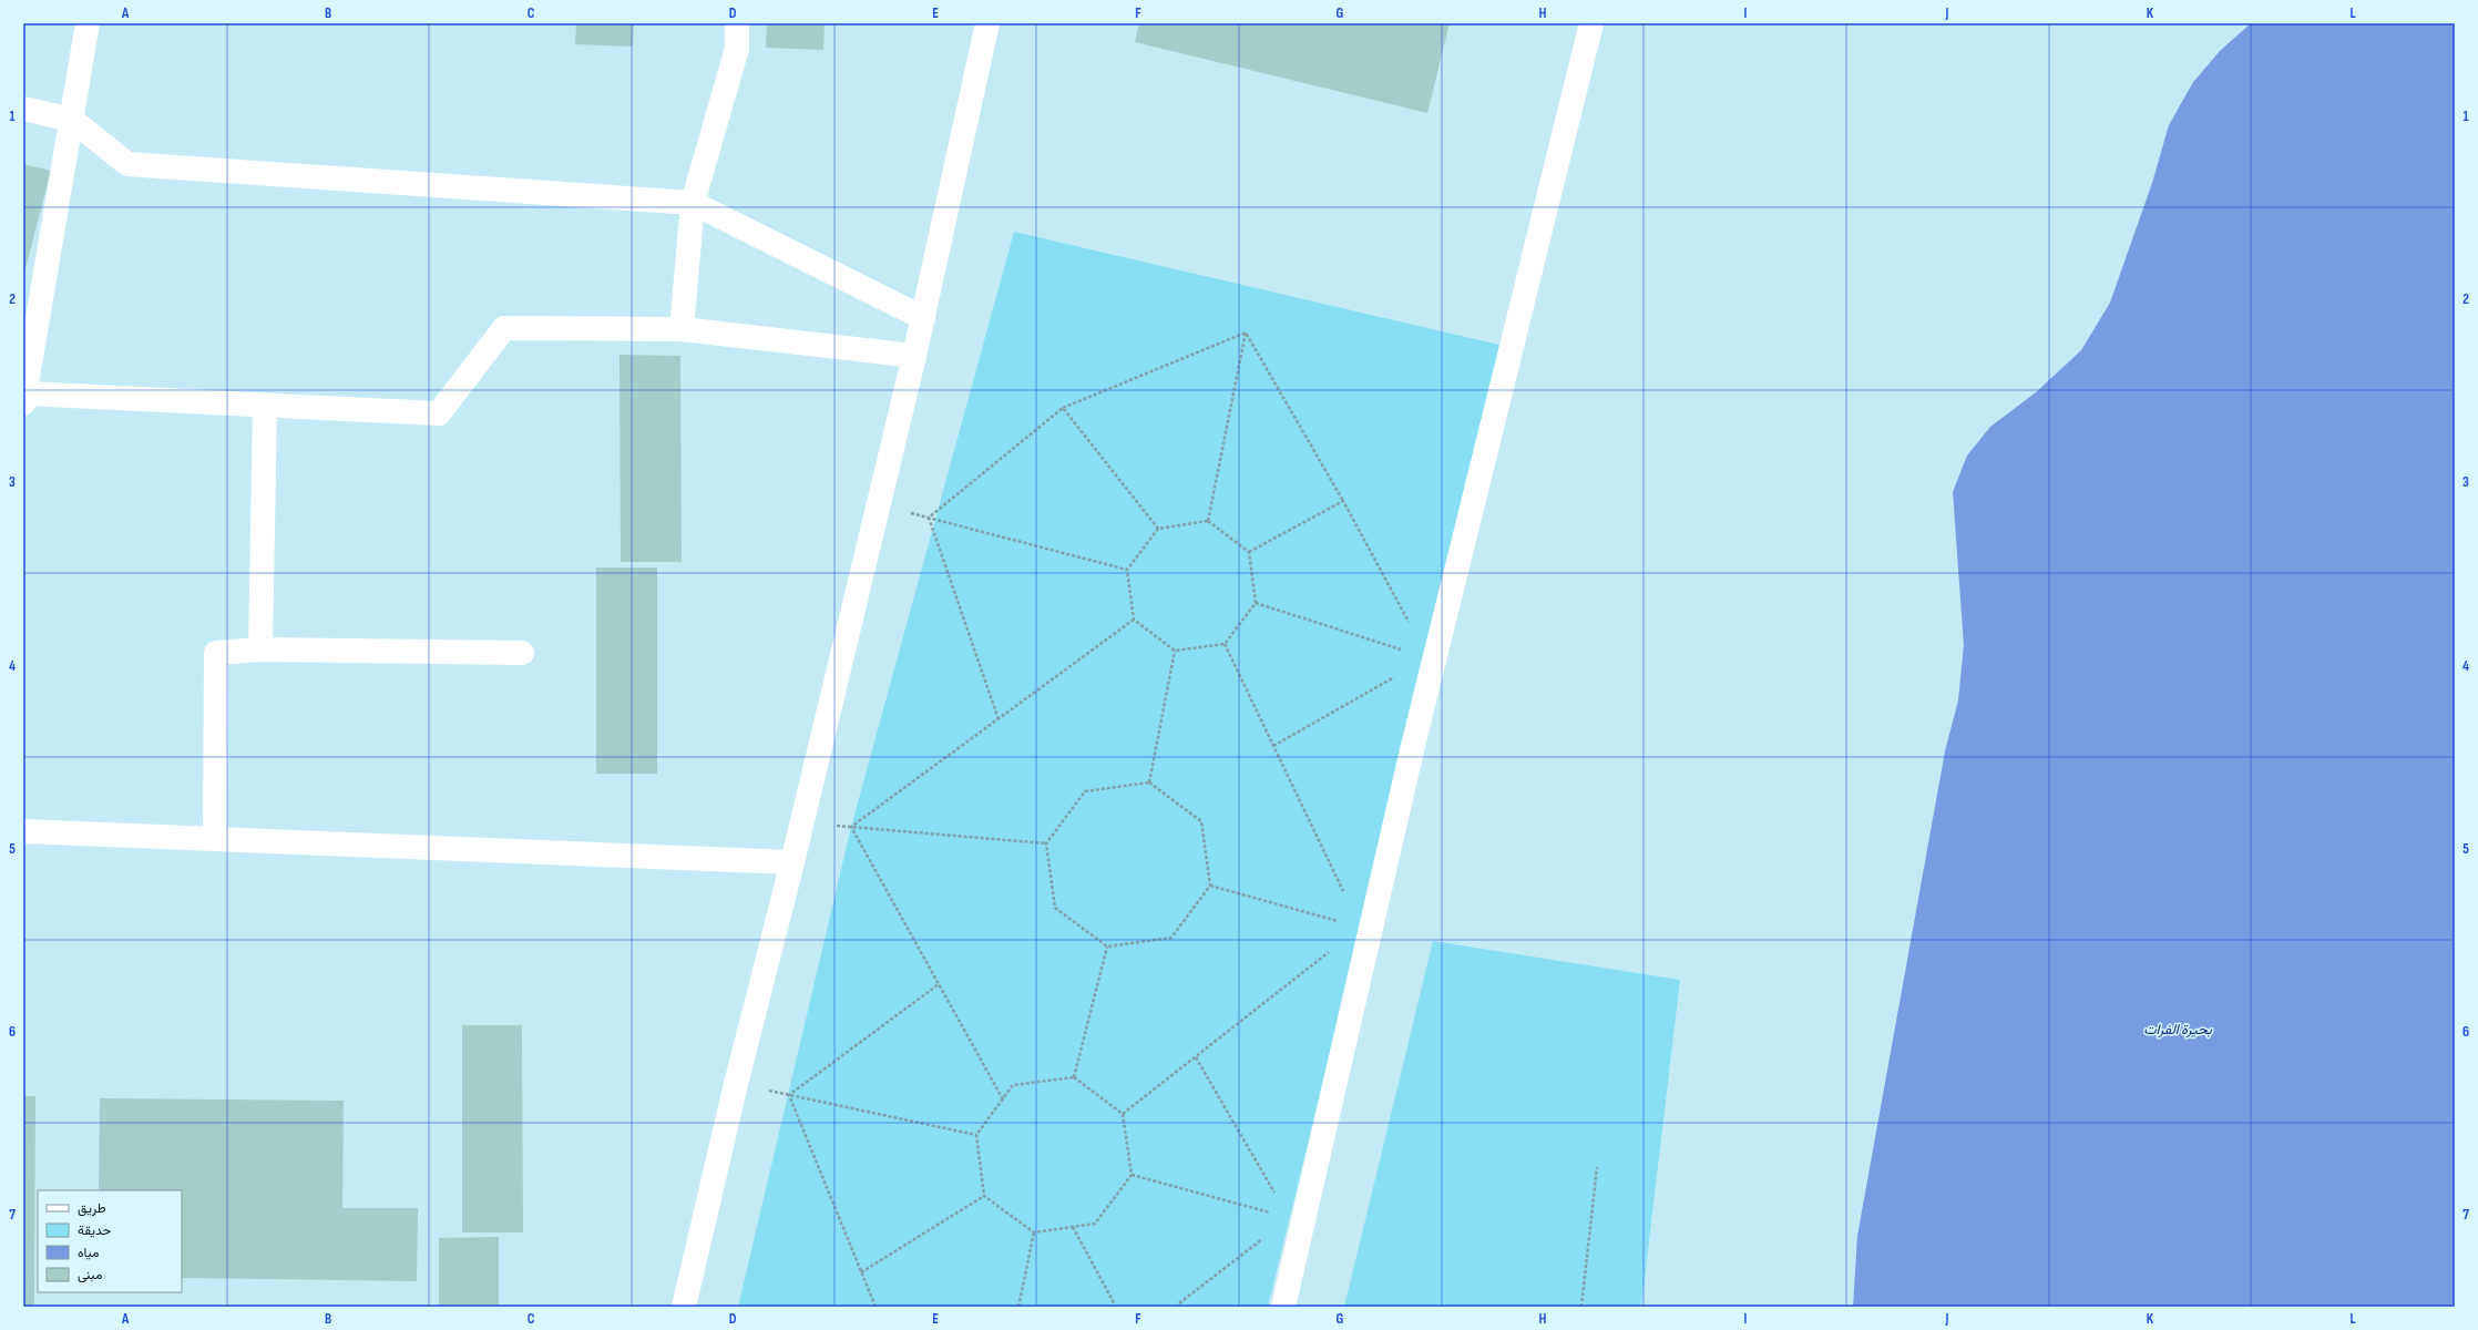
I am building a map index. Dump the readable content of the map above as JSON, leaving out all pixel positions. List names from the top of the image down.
{
  "water": ["بحيرة الفرات"],
  "legend": [
    "طريق",
    "حديقة",
    "مياه",
    "مبنى"
  ],
  "grid": {
    "columns": [
      "A",
      "B",
      "C",
      "D",
      "E",
      "F",
      "G",
      "H",
      "I",
      "J",
      "K",
      "L"
    ],
    "rows": [
      "1",
      "2",
      "3",
      "4",
      "5",
      "6",
      "7"
    ]
  }
}
